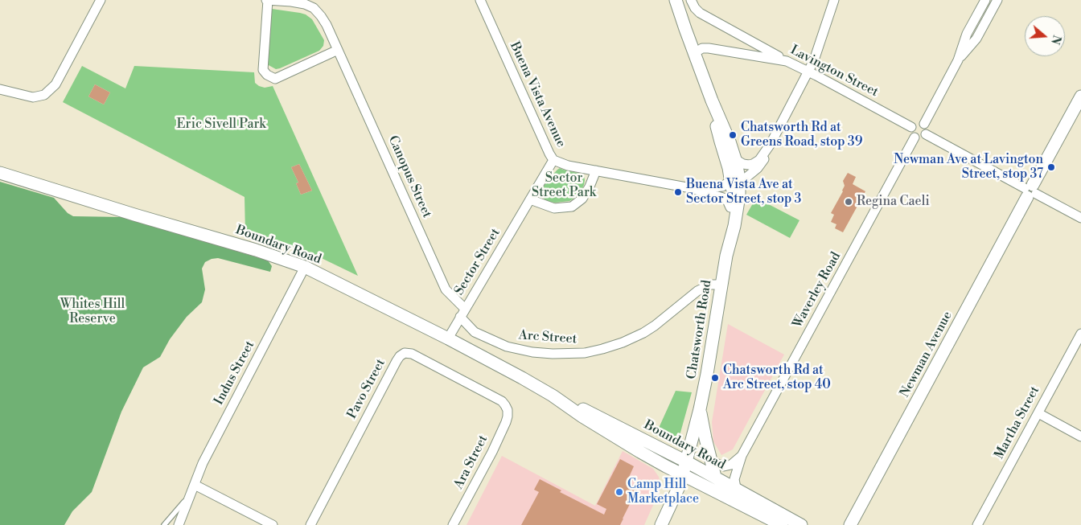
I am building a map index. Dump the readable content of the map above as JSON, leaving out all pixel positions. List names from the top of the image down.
{
  "streets": {
    "main road": ["Boundary Road", "Chatsworth Road", "Newman Avenue"],
    "street": [
      "Lavington Street",
      "Buena Vista Avenue",
      "Canopus Street",
      "Sector Street",
      "Waverley Road",
      "Arc Street",
      "Indus Street",
      "Pavo Street",
      "Martha Street",
      "Ara Street"
    ]
  },
  "crossings": [
    ["Lavington Street", "Waverley Road"],
    ["Lavington Street", "Chatsworth Road"],
    ["Buena Vista Avenue", "Sector Street"],
    ["Buena Vista Avenue", "Chatsworth Road"],
    ["Canopus Street", "Sector Street"],
    ["Canopus Street", "Arc Street"],
    ["Boundary Road", "Sector Street"],
    ["Boundary Road", "Waverley Road"],
    ["Boundary Road", "Chatsworth Road"],
    ["Boundary Road", "Indus Street"],
    ["Sector Street", "Arc Street"],
    ["Chatsworth Road", "Arc Street"],
    ["Pavo Street", "Ara Street"]
  ],
  "parks": ["Eric Sivell Park", "Sector Street Park", "Whites Hill Reserve"],
  "places": [
    "Chatsworth Rd at Greens Road, stop 39",
    "Newman Ave at Lavington Street, stop 37",
    "Buena Vista Ave at Sector Street, stop 3",
    "Regina Caeli",
    "Chatsworth Rd at Arc Street, stop 40",
    "Camp Hill Marketplace"
  ],
  "north": "right"
}
